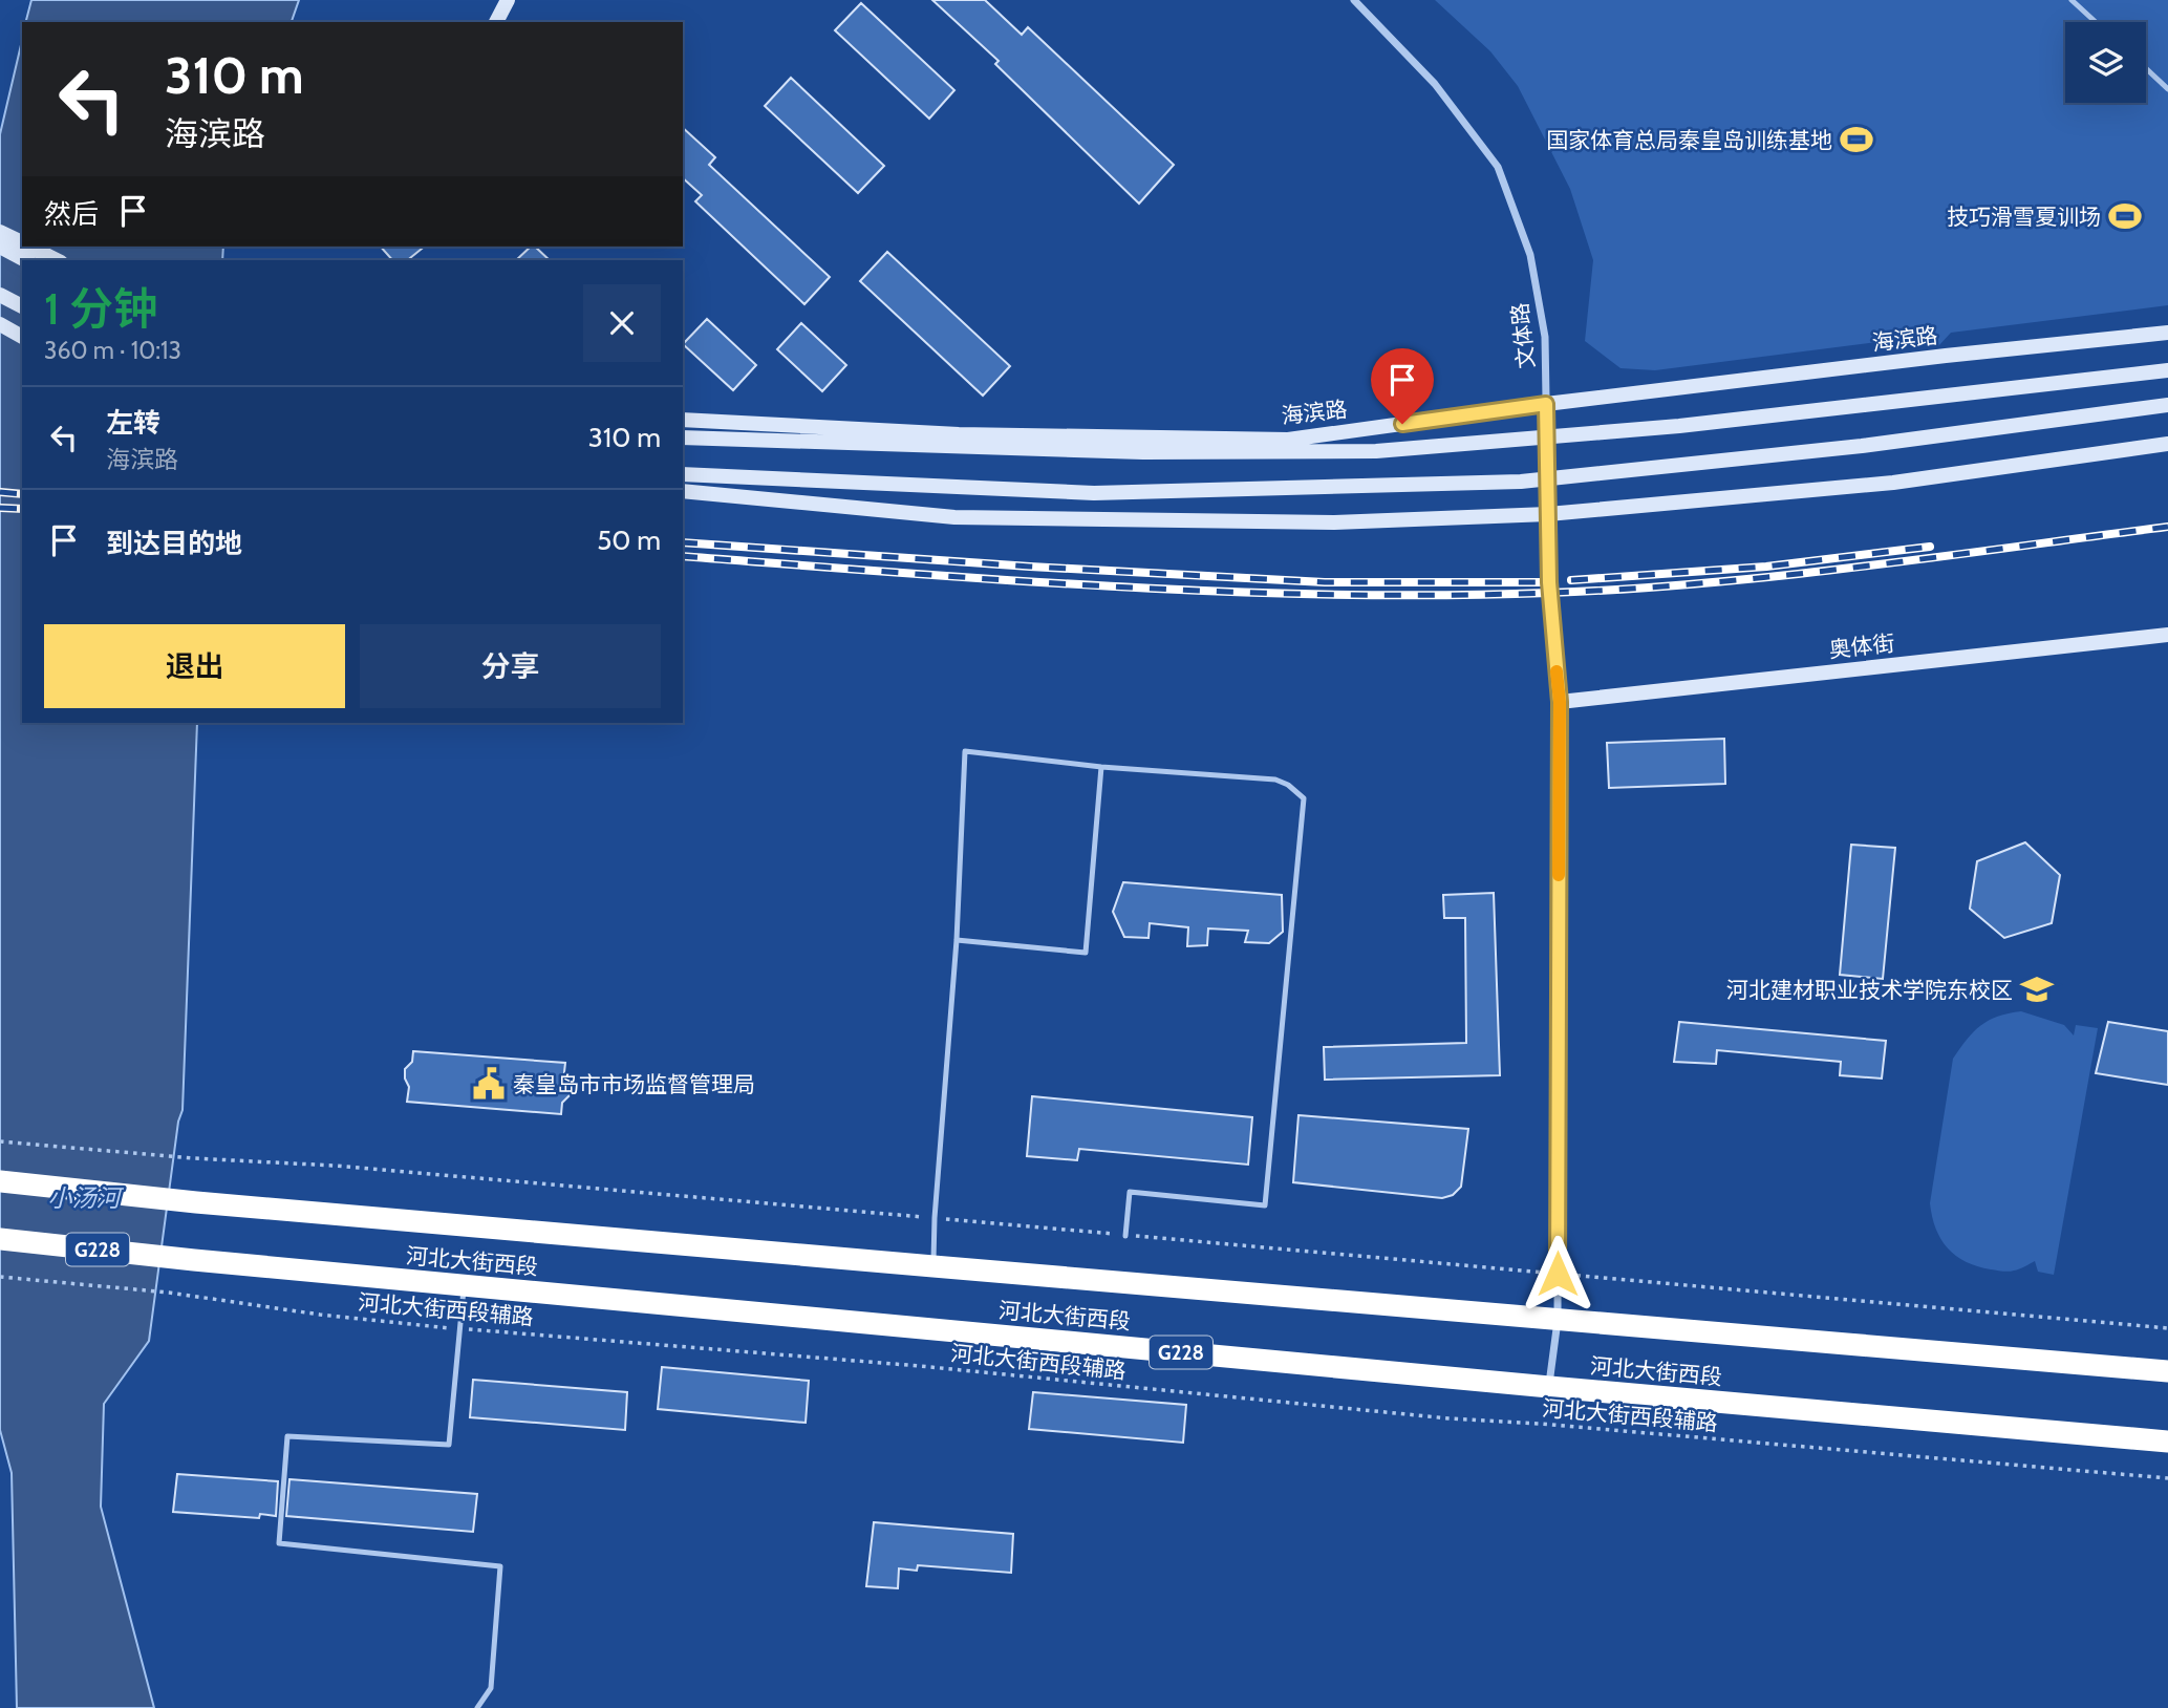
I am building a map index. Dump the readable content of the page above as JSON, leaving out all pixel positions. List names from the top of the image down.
{
  "streets": {
    "highway": ["G228", "河北大街西段"],
    "street": ["文体路", "海滨路", "奥体街"],
    "path": ["河北大街西段辅路"]
  },
  "crossings": [
    ["文体路", "海滨路"],
    ["文体路", "奥体街"],
    ["文体路", "河北大街西段"]
  ],
  "water": ["小汤河"],
  "places": {
    "sports": ["国家体育总局秦皇岛训练基地", "技巧滑雪夏训场"],
    "school or university": ["河北建材职业技术学院东校区"],
    "public building": ["秦皇岛市市场监督管理局"]
  },
  "page": {
    "turn": ["310 m", "海滨路"],
    "then": "然后",
    "heading": ["1 分钟", "360 m · 10:13"],
    "list": [
      {
        "name": "左转",
        "note": "海滨路",
        "value": "310 m"
      },
      {
        "name": "到达目的地",
        "value": "50 m"
      }
    ],
    "buttons": ["退出", "分享"]
  }
}
